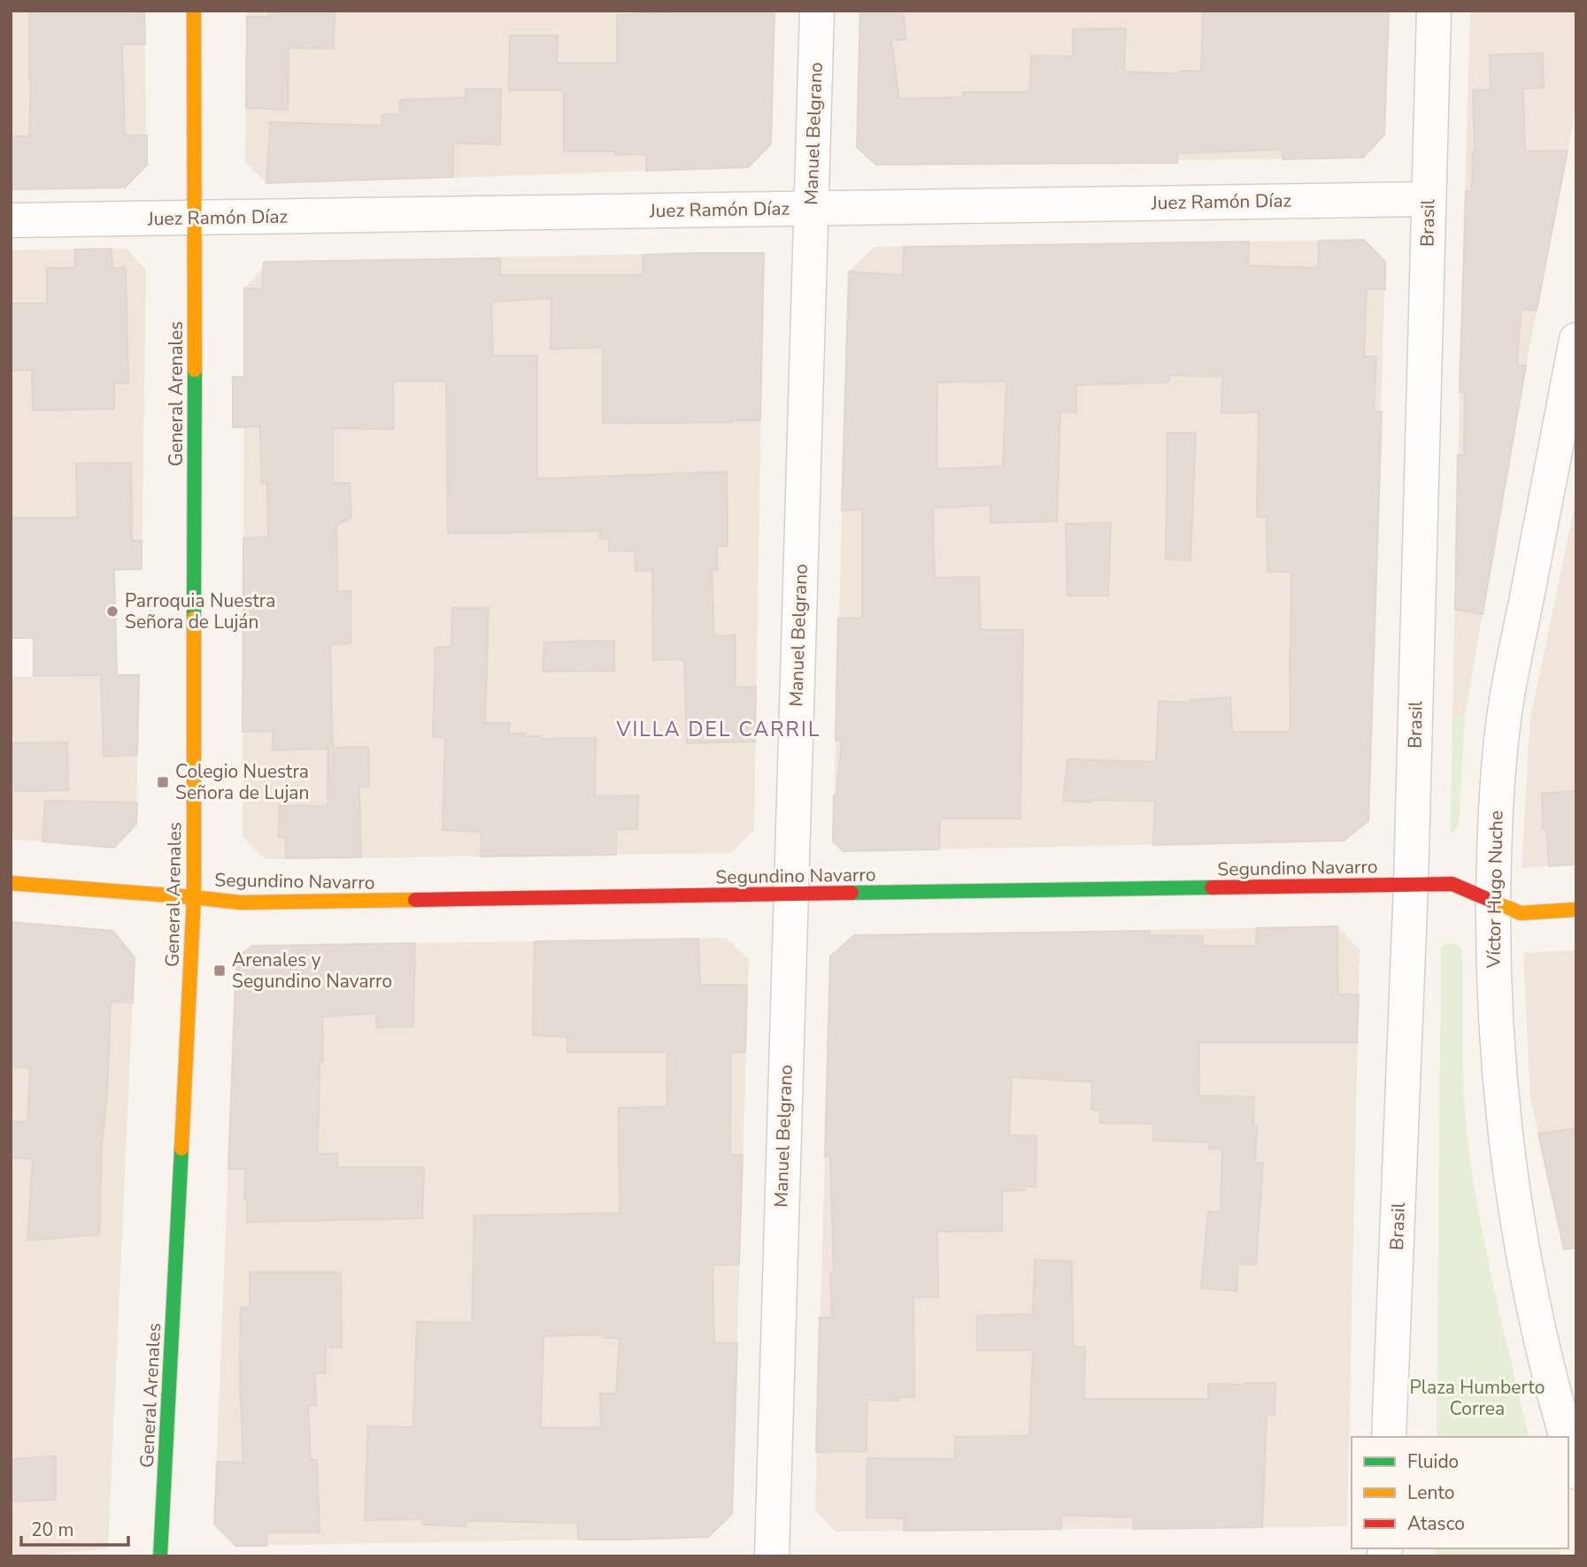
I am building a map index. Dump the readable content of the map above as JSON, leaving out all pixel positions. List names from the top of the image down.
{
  "streets": {
    "street": [
      "Manuel Belgrano",
      "Juez Ramón Díaz",
      "Brasil",
      "General Arenales",
      "Segundino Navarro",
      "Víctor Hugo Nuche"
    ]
  },
  "crossings": [
    ["Manuel Belgrano", "Juez Ramón Díaz"],
    ["Manuel Belgrano", "Segundino Navarro"],
    ["Juez Ramón Díaz", "Brasil"],
    ["Juez Ramón Díaz", "General Arenales"],
    ["Brasil", "Segundino Navarro"],
    ["General Arenales", "Segundino Navarro"],
    ["Segundino Navarro", "Víctor Hugo Nuche"]
  ],
  "districts": ["VILLA DEL CARRIL"],
  "parks": ["Plaza Humberto Correa"],
  "places": {
    "other": ["Parroquia Nuestra Señora de Luján"],
    "transit": ["Colegio Nuestra Señora de Lujan", "Arenales y Segundino Navarro"]
  },
  "legend": ["Fluido", "Lento", "Atasco"],
  "scale_bar": "20 m"
}
